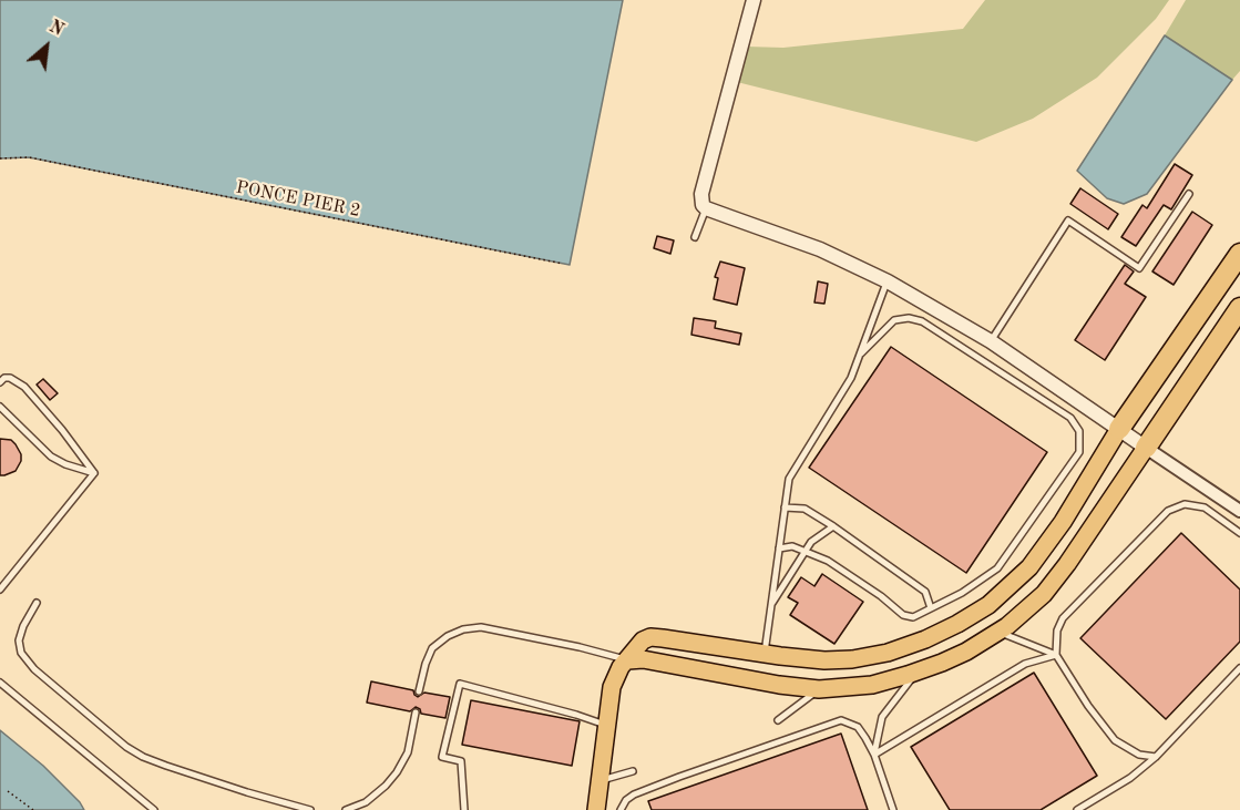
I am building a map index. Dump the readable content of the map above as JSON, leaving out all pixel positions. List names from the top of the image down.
{
  "streets": {
    "path": ["PONCE PIER 2"]
  },
  "north": "top right"
}
